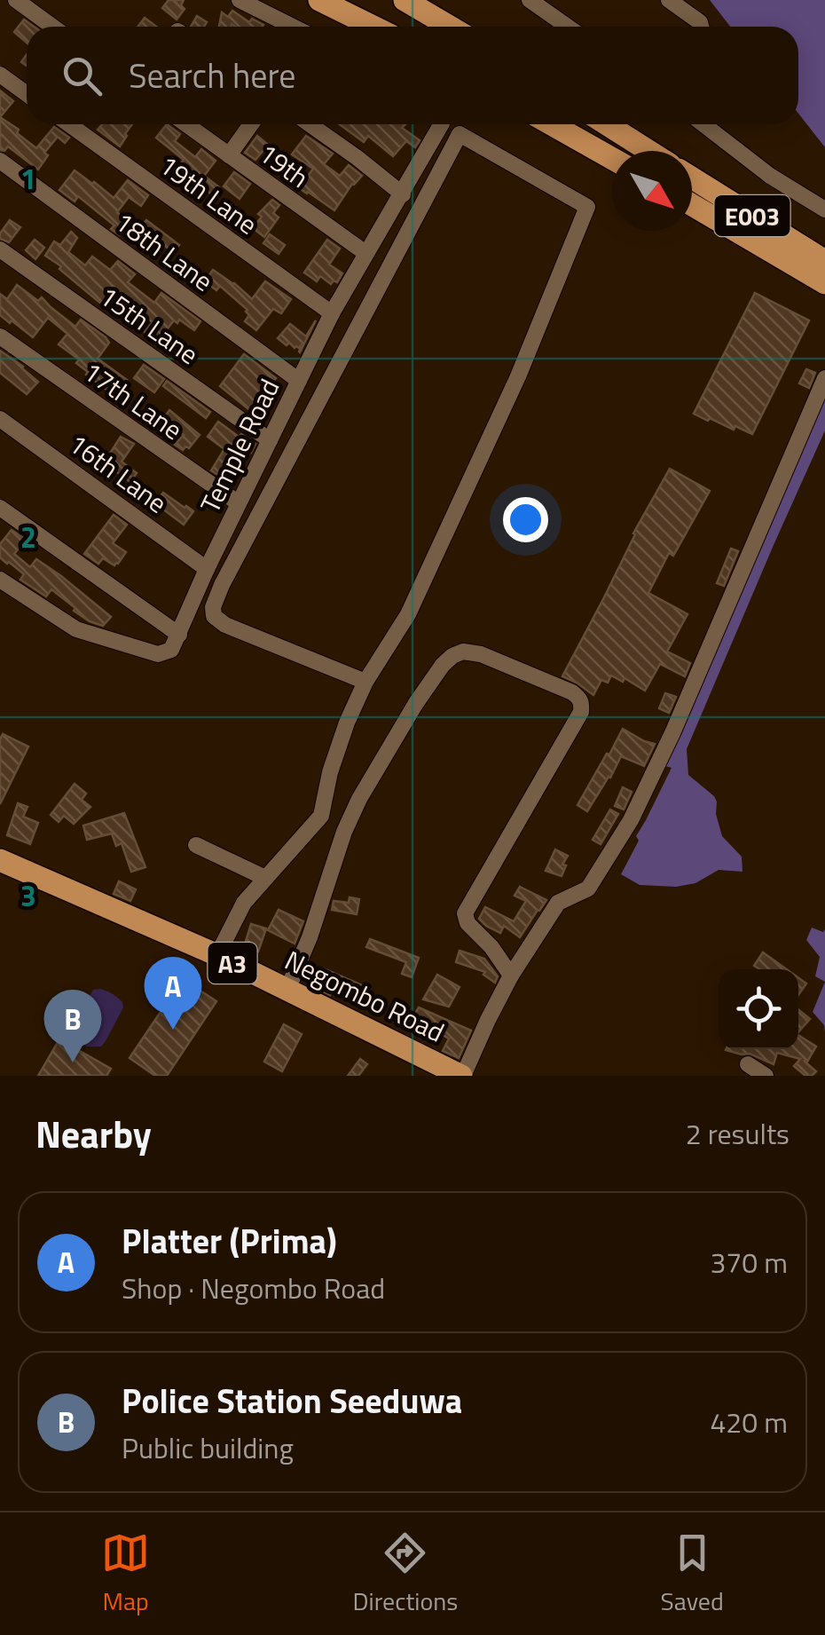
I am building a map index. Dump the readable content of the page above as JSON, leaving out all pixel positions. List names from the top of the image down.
{
  "streets": {
    "highway": ["E003", "A3", "Negombo Road"],
    "street": [
      "19th",
      "19th Lane",
      "18th Lane",
      "15th Lane",
      "17th Lane",
      "Temple Road",
      "16th Lane"
    ]
  },
  "crossings": [
    ["19th", "Temple Road"],
    ["19th Lane", "Temple Road"],
    ["18th Lane", "Temple Road"],
    ["15th Lane", "Temple Road"],
    ["17th Lane", "Temple Road"],
    ["Temple Road", "16th Lane"]
  ],
  "north": "bottom right",
  "page": {
    "search": "Search here",
    "pins": ["A", "B"],
    "heading": ["Nearby", "2 results"],
    "list": [
      {
        "mark": "A",
        "name": "Platter (Prima)",
        "note": "Shop · Negombo Road",
        "value": "370 m"
      },
      {
        "mark": "B",
        "name": "Police Station Seeduwa",
        "note": "Public building",
        "value": "420 m"
      }
    ],
    "nav": ["Map", "Directions", "Saved"]
  },
  "grid": {
    "rows": ["1", "2", "3"]
  }
}
